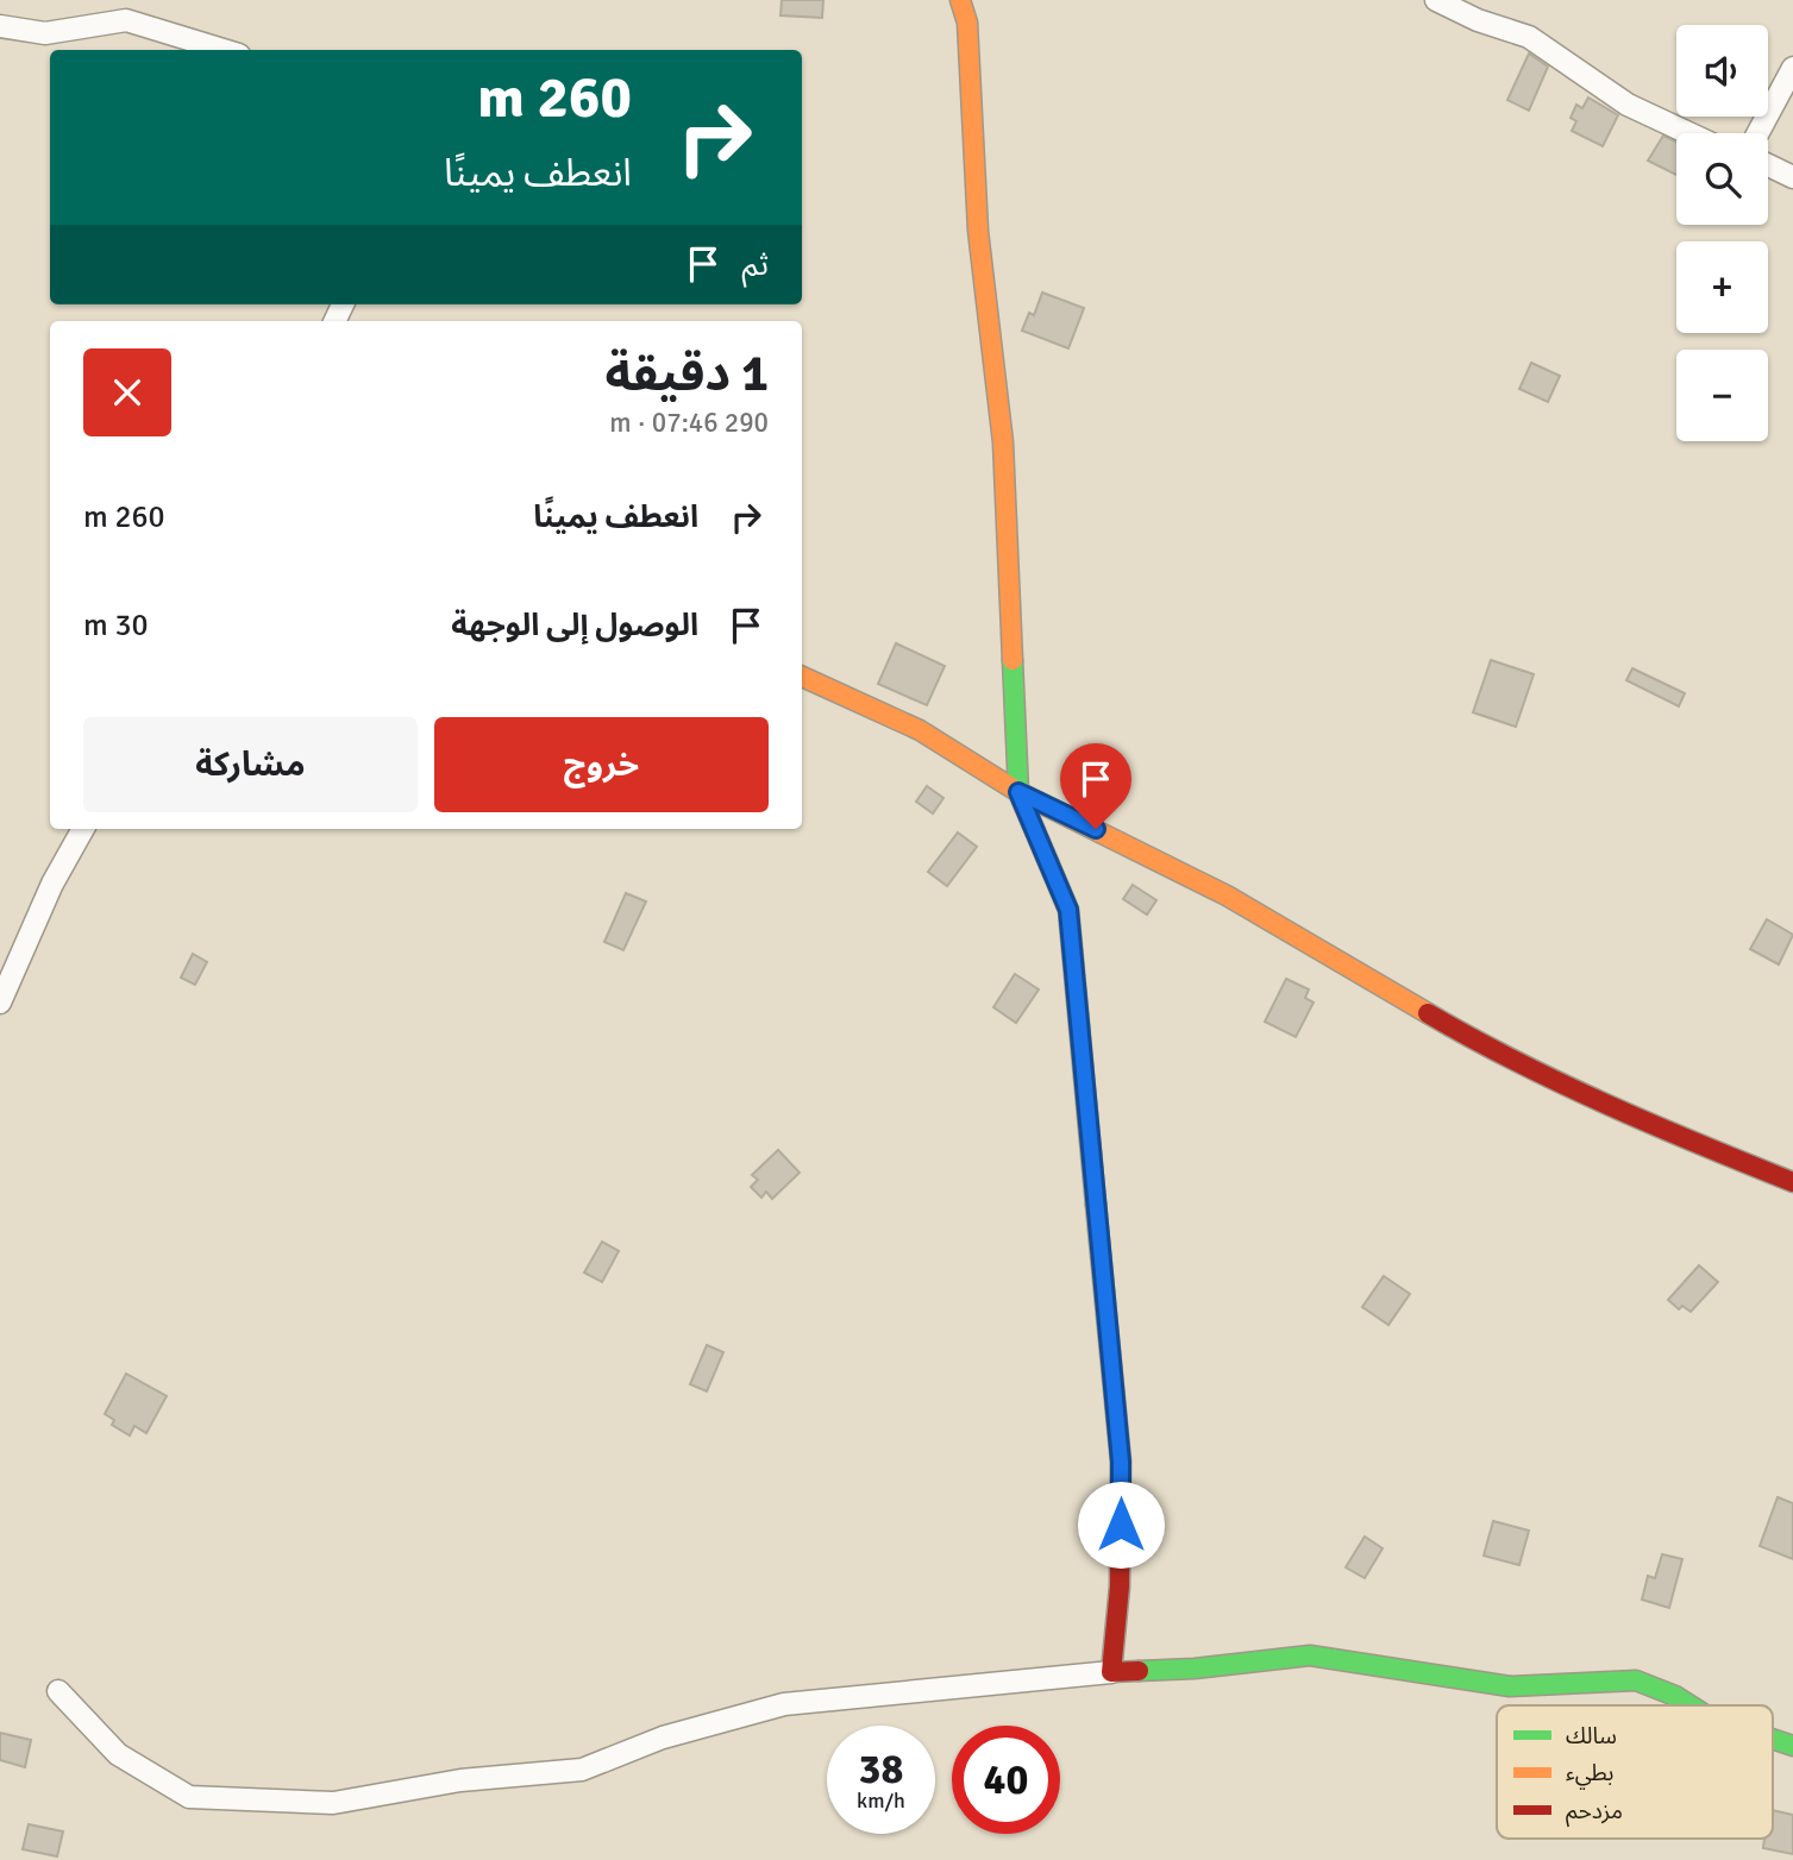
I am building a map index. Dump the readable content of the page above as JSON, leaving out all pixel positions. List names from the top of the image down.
{
  "legend": ["سالك", "بطيء", "مزدحم"],
  "page": {
    "map_buttons": ["+", "−"],
    "turn": ["260 m", "انعطف يمينًا"],
    "then": "ثم",
    "heading": ["1 دقيقة", "290 m · 07:46"],
    "list": [
      {
        "name": "انعطف يمينًا",
        "value": "260 m"
      },
      {
        "name": "الوصول إلى الوجهة",
        "value": "30 m"
      }
    ],
    "buttons": ["خروج", "مشاركة"],
    "speed": "38 km/h",
    "limit": "40"
  }
}
